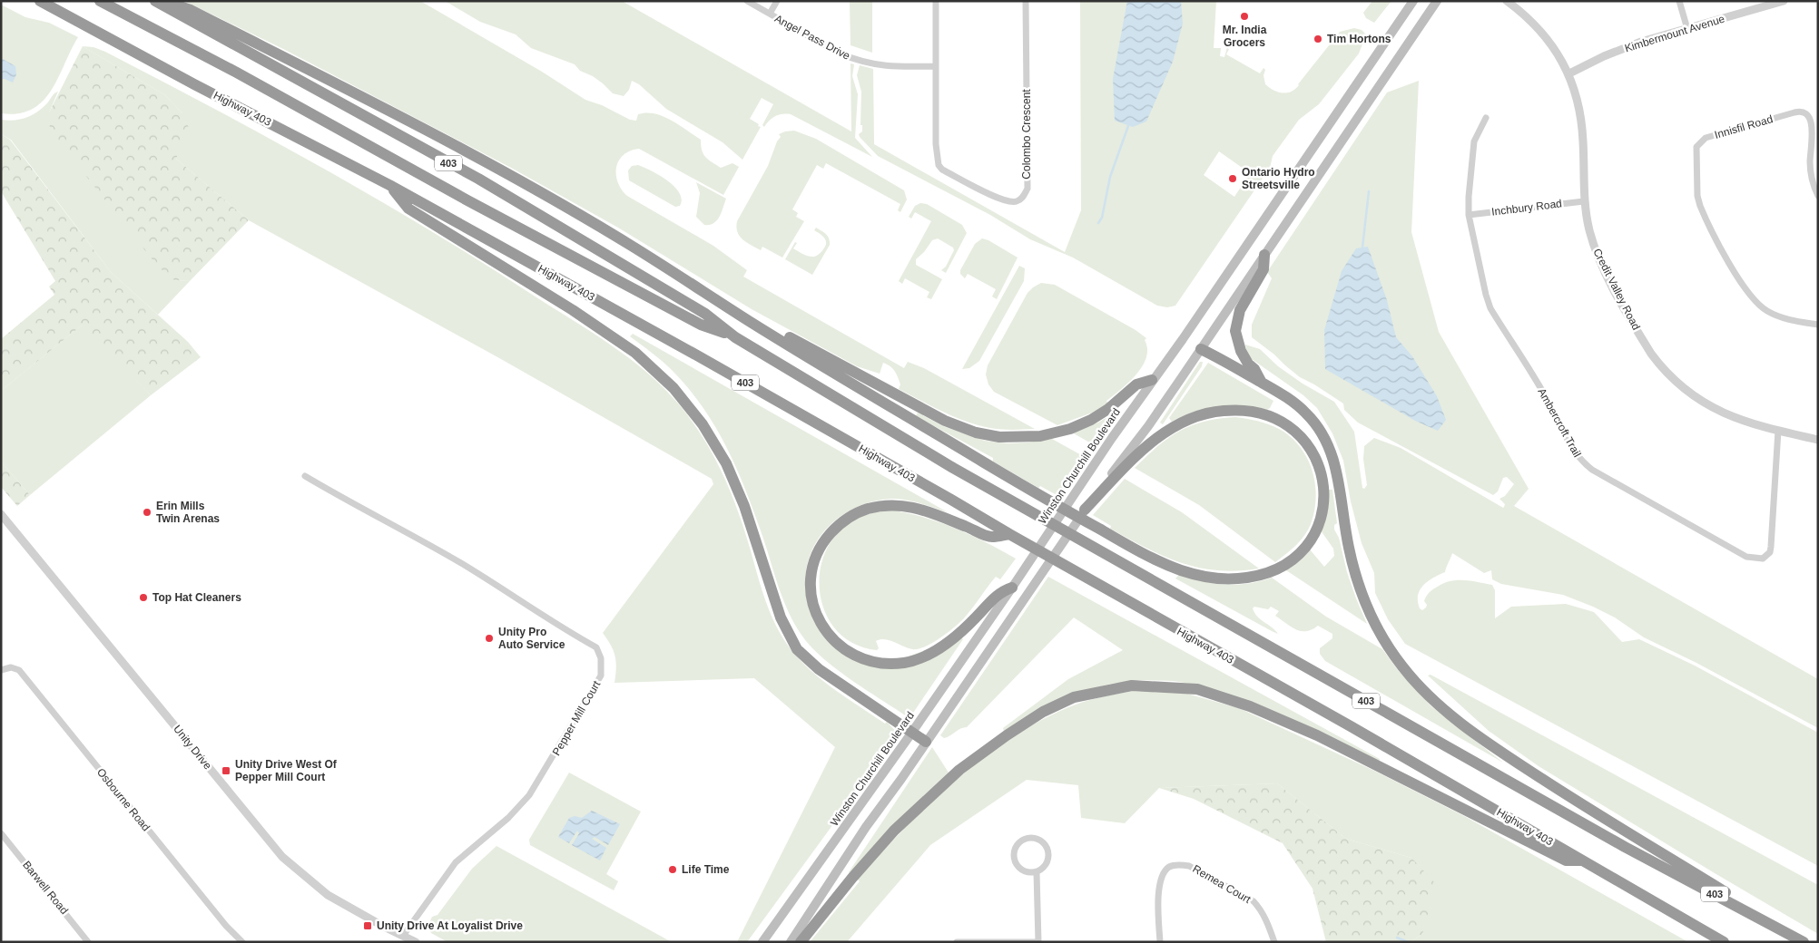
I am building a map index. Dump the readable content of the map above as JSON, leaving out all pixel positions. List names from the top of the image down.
{
  "streets": {
    "highway": ["Highway 403", "403"],
    "main road": ["Winston Churchill Boulevard"],
    "street": [
      "Kimbermount Avenue",
      "Angel Pass Drive",
      "Innisfil Road",
      "Colombo Crescent",
      "Inchbury Road",
      "Credit Valley Road",
      "Ambercroft Trail",
      "Pepper Mill Court",
      "Unity Drive",
      "Osbourne Road",
      "Remea Court",
      "Barwell Road"
    ]
  },
  "crossings": [
    ["Kimbermount Avenue", "Credit Valley Road"],
    ["Angel Pass Drive", "Colombo Crescent"],
    ["Inchbury Road", "Credit Valley Road"],
    ["Inchbury Road", "Ambercroft Trail"],
    ["Credit Valley Road", "Ambercroft Trail"],
    ["Pepper Mill Court", "Unity Drive"]
  ],
  "places": {
    "other": [
      "Mr. India Grocers",
      "Tim Hortons",
      "Ontario Hydro Streetsville",
      "Erin Mills Twin Arenas",
      "Top Hat Cleaners",
      "Unity Pro Auto Service",
      "Life Time"
    ],
    "transit": ["Unity Drive West Of Pepper Mill Court", "Unity Drive At Loyalist Drive"]
  }
}
